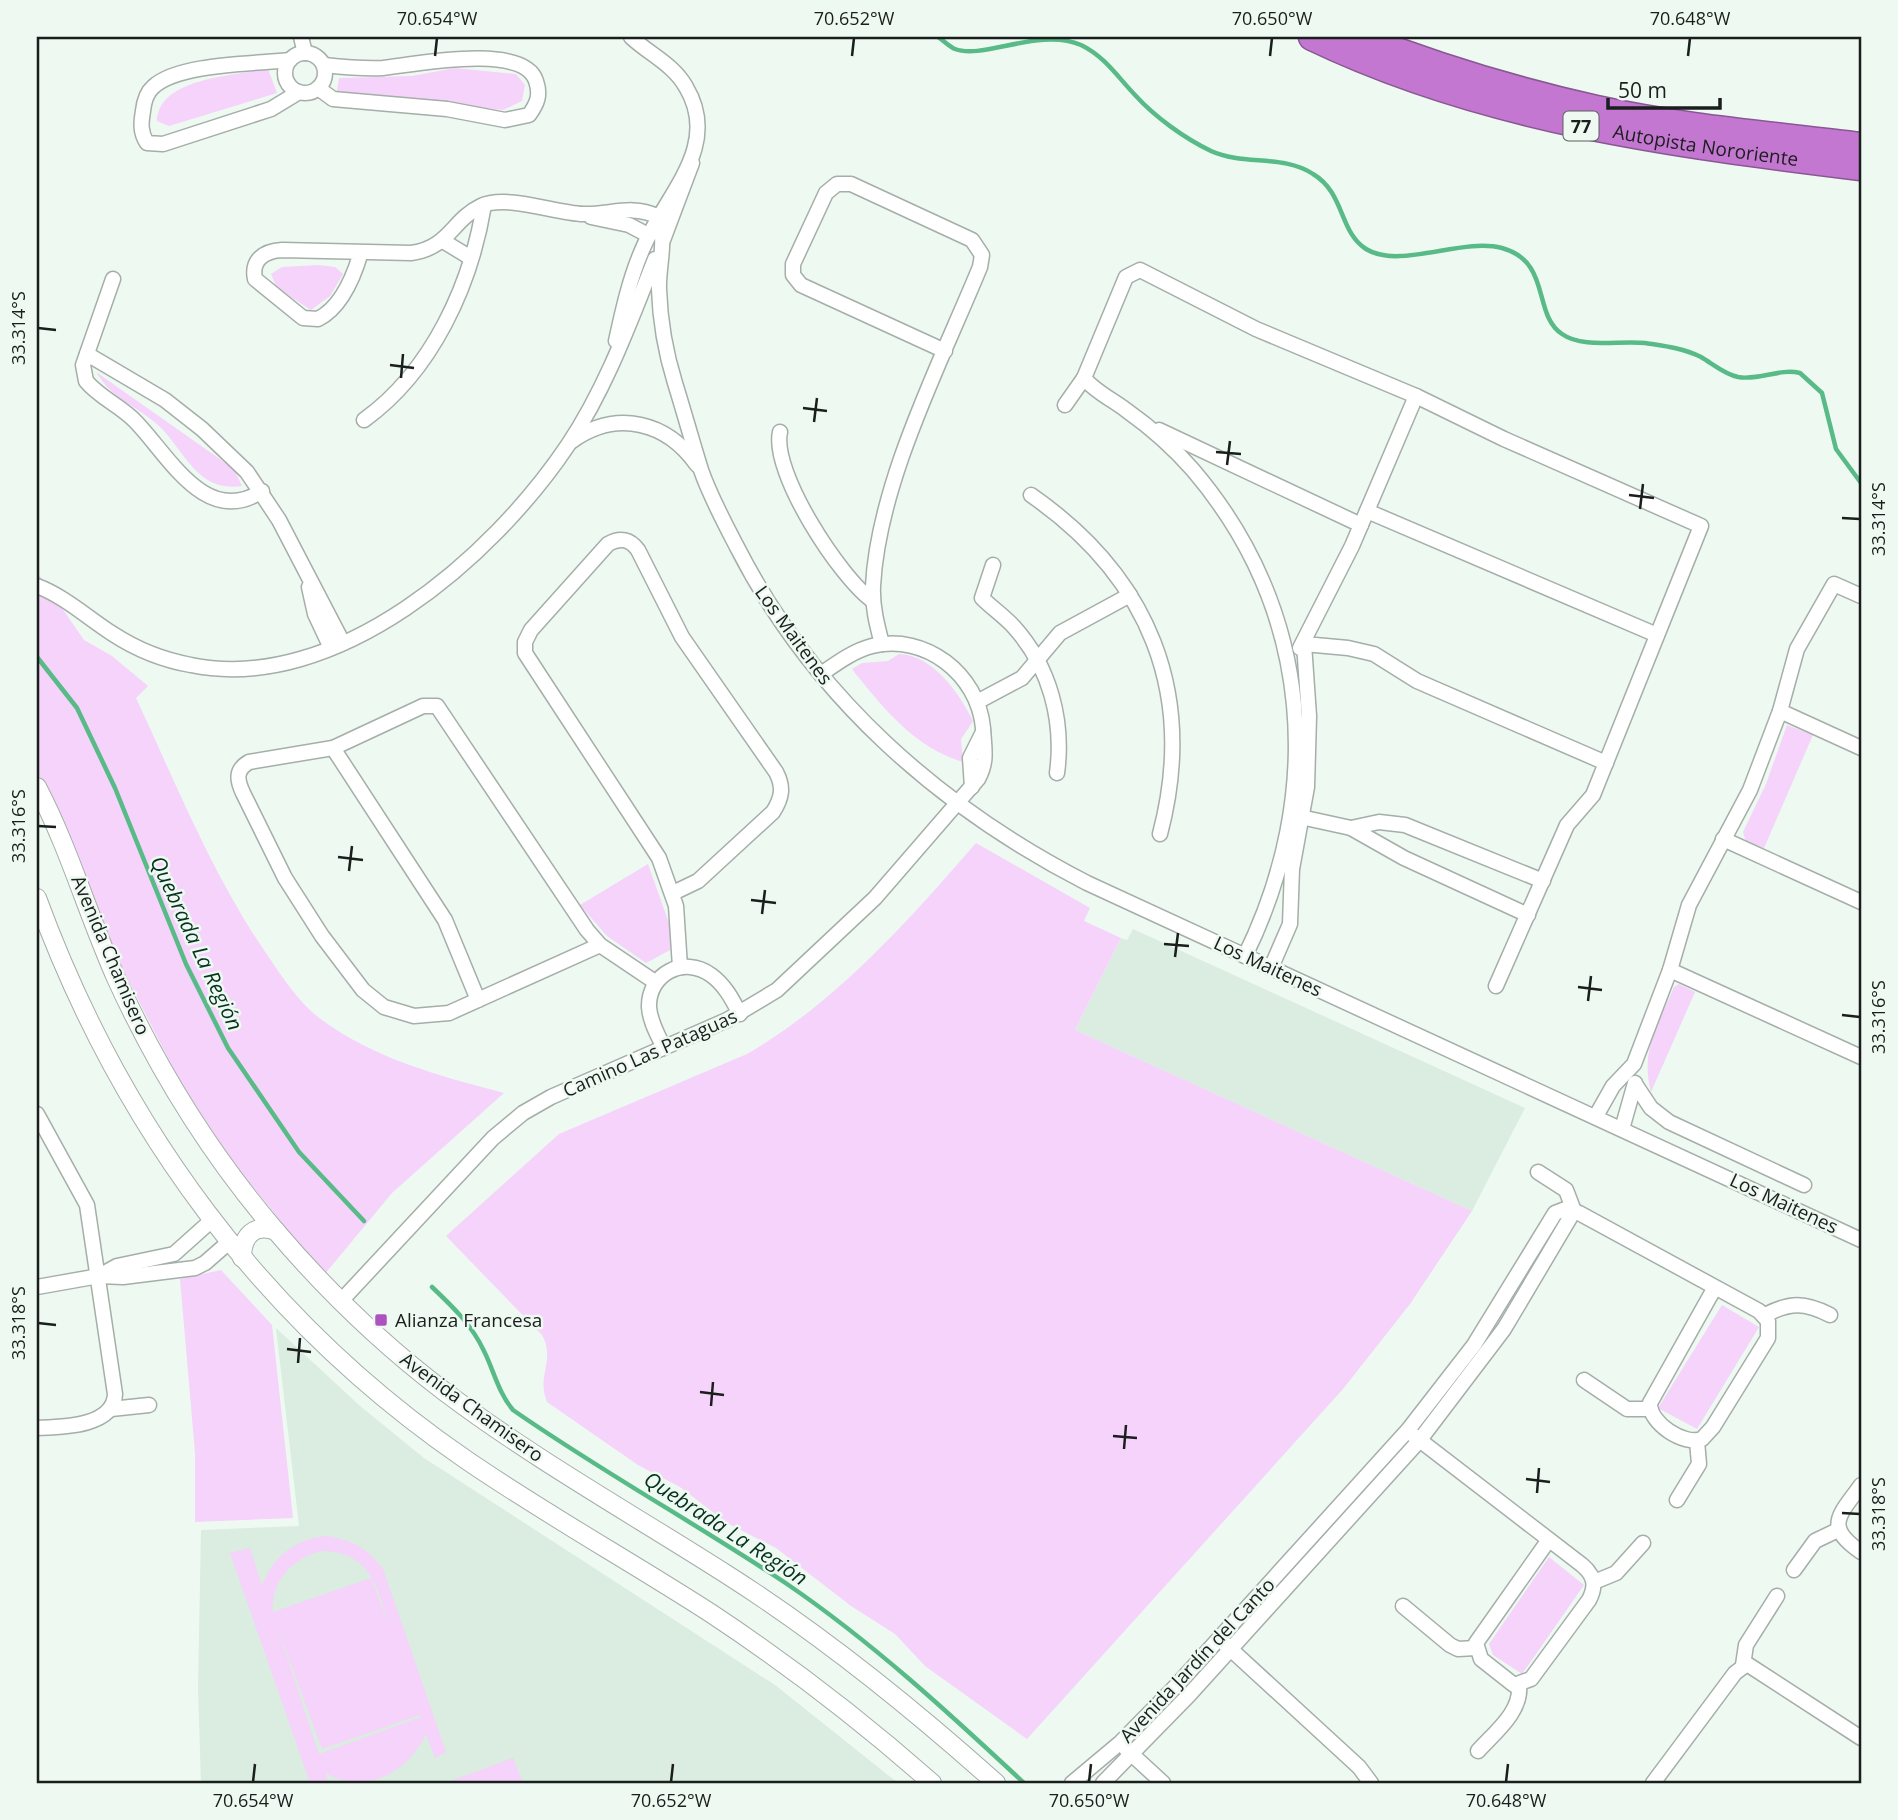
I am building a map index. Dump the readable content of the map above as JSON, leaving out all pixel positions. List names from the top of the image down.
{
  "streets": {
    "highway": ["77", "Autopista Nororiente"],
    "street": [
      "Los Maitenes",
      "Avenida Chamisero",
      "Camino Las Pataguas",
      "Avenida Jardín del Canto"
    ]
  },
  "crossings": [
    ["Los Maitenes", "Camino Las Pataguas"],
    ["Avenida Chamisero", "Camino Las Pataguas"]
  ],
  "water": ["Quebrada La Región"],
  "places": {
    "transit": ["Alianza Francesa"]
  },
  "scale_bar": "50 m",
  "coordinates": [
    "70.654°W",
    "70.652°W",
    "70.650°W",
    "70.648°W",
    "33.314°S",
    "33.316°S",
    "33.318°S"
  ]
}
